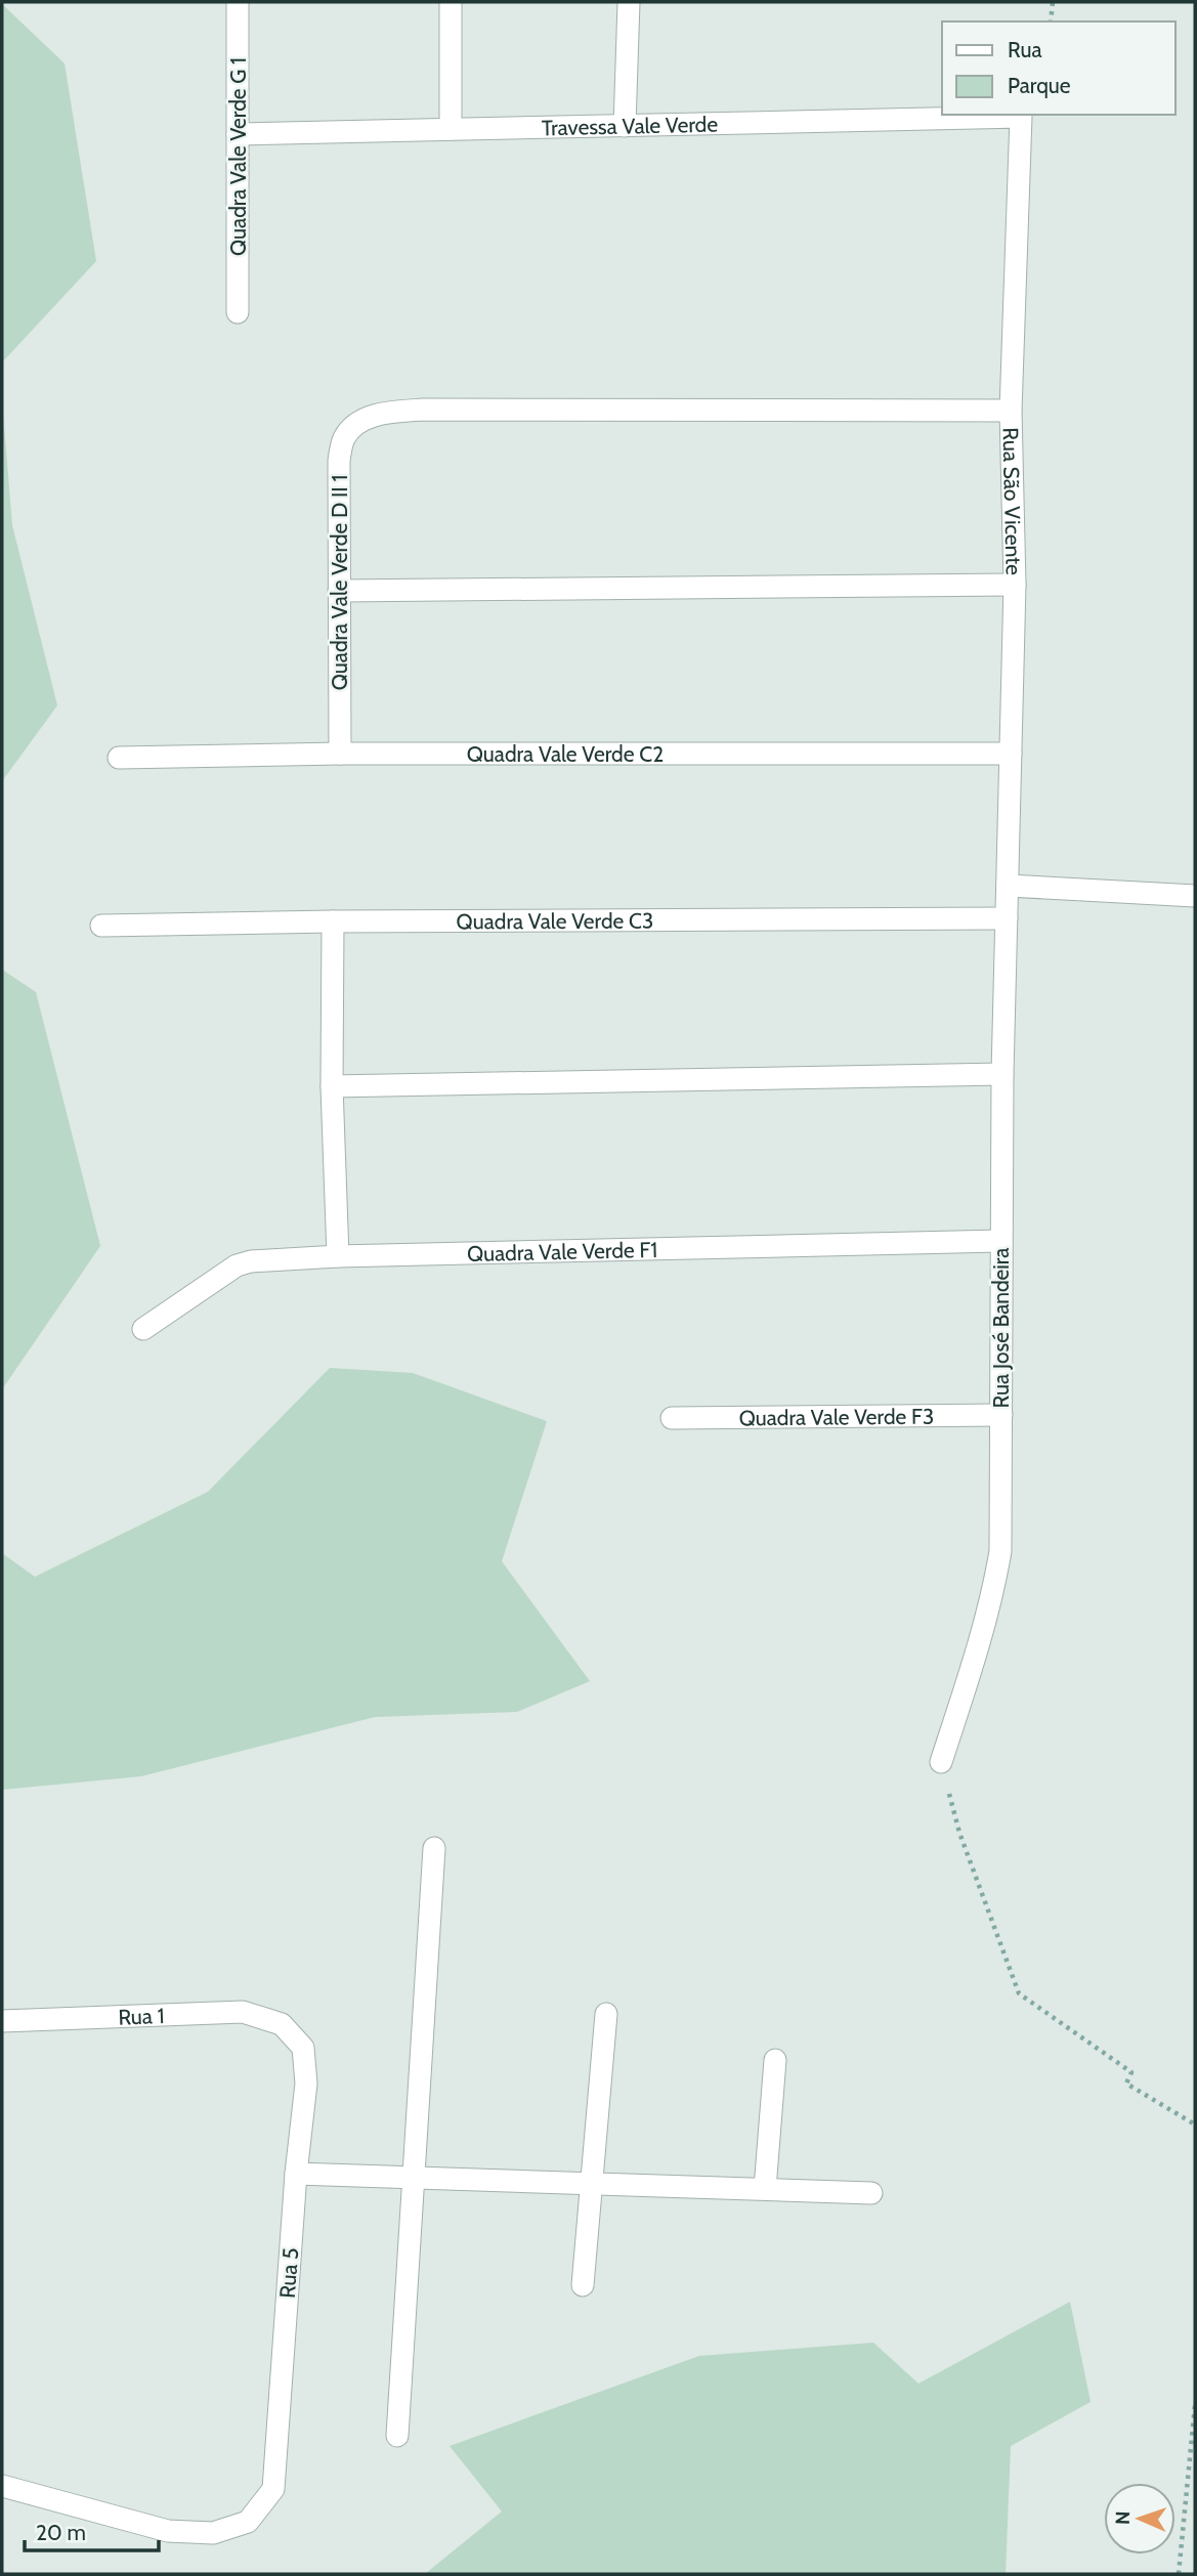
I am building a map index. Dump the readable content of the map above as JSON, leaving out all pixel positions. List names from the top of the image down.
{
  "streets": {
    "street": [
      "Travessa Vale Verde",
      "Quadra Vale Verde G 1",
      "Rua São Vicente",
      "Quadra Vale Verde D II 1",
      "Quadra Vale Verde C2",
      "Quadra Vale Verde C3",
      "Quadra Vale Verde F1",
      "Rua José Bandeira",
      "Quadra Vale Verde F3",
      "Rua 1",
      "Rua 5"
    ]
  },
  "crossings": [
    ["Travessa Vale Verde", "Quadra Vale Verde G 1"],
    ["Travessa Vale Verde", "Rua São Vicente"],
    ["Rua São Vicente", "Quadra Vale Verde D II 1"],
    ["Rua São Vicente", "Quadra Vale Verde C2"],
    ["Rua São Vicente", "Rua José Bandeira"],
    ["Quadra Vale Verde D II 1", "Quadra Vale Verde C2"],
    ["Quadra Vale Verde C3", "Rua José Bandeira"],
    ["Quadra Vale Verde F1", "Rua José Bandeira"],
    ["Rua José Bandeira", "Quadra Vale Verde F3"],
    ["Rua 1", "Rua 5"]
  ],
  "legend": ["Rua", "Parque"],
  "scale_bar": "20 m",
  "north": "left"
}
